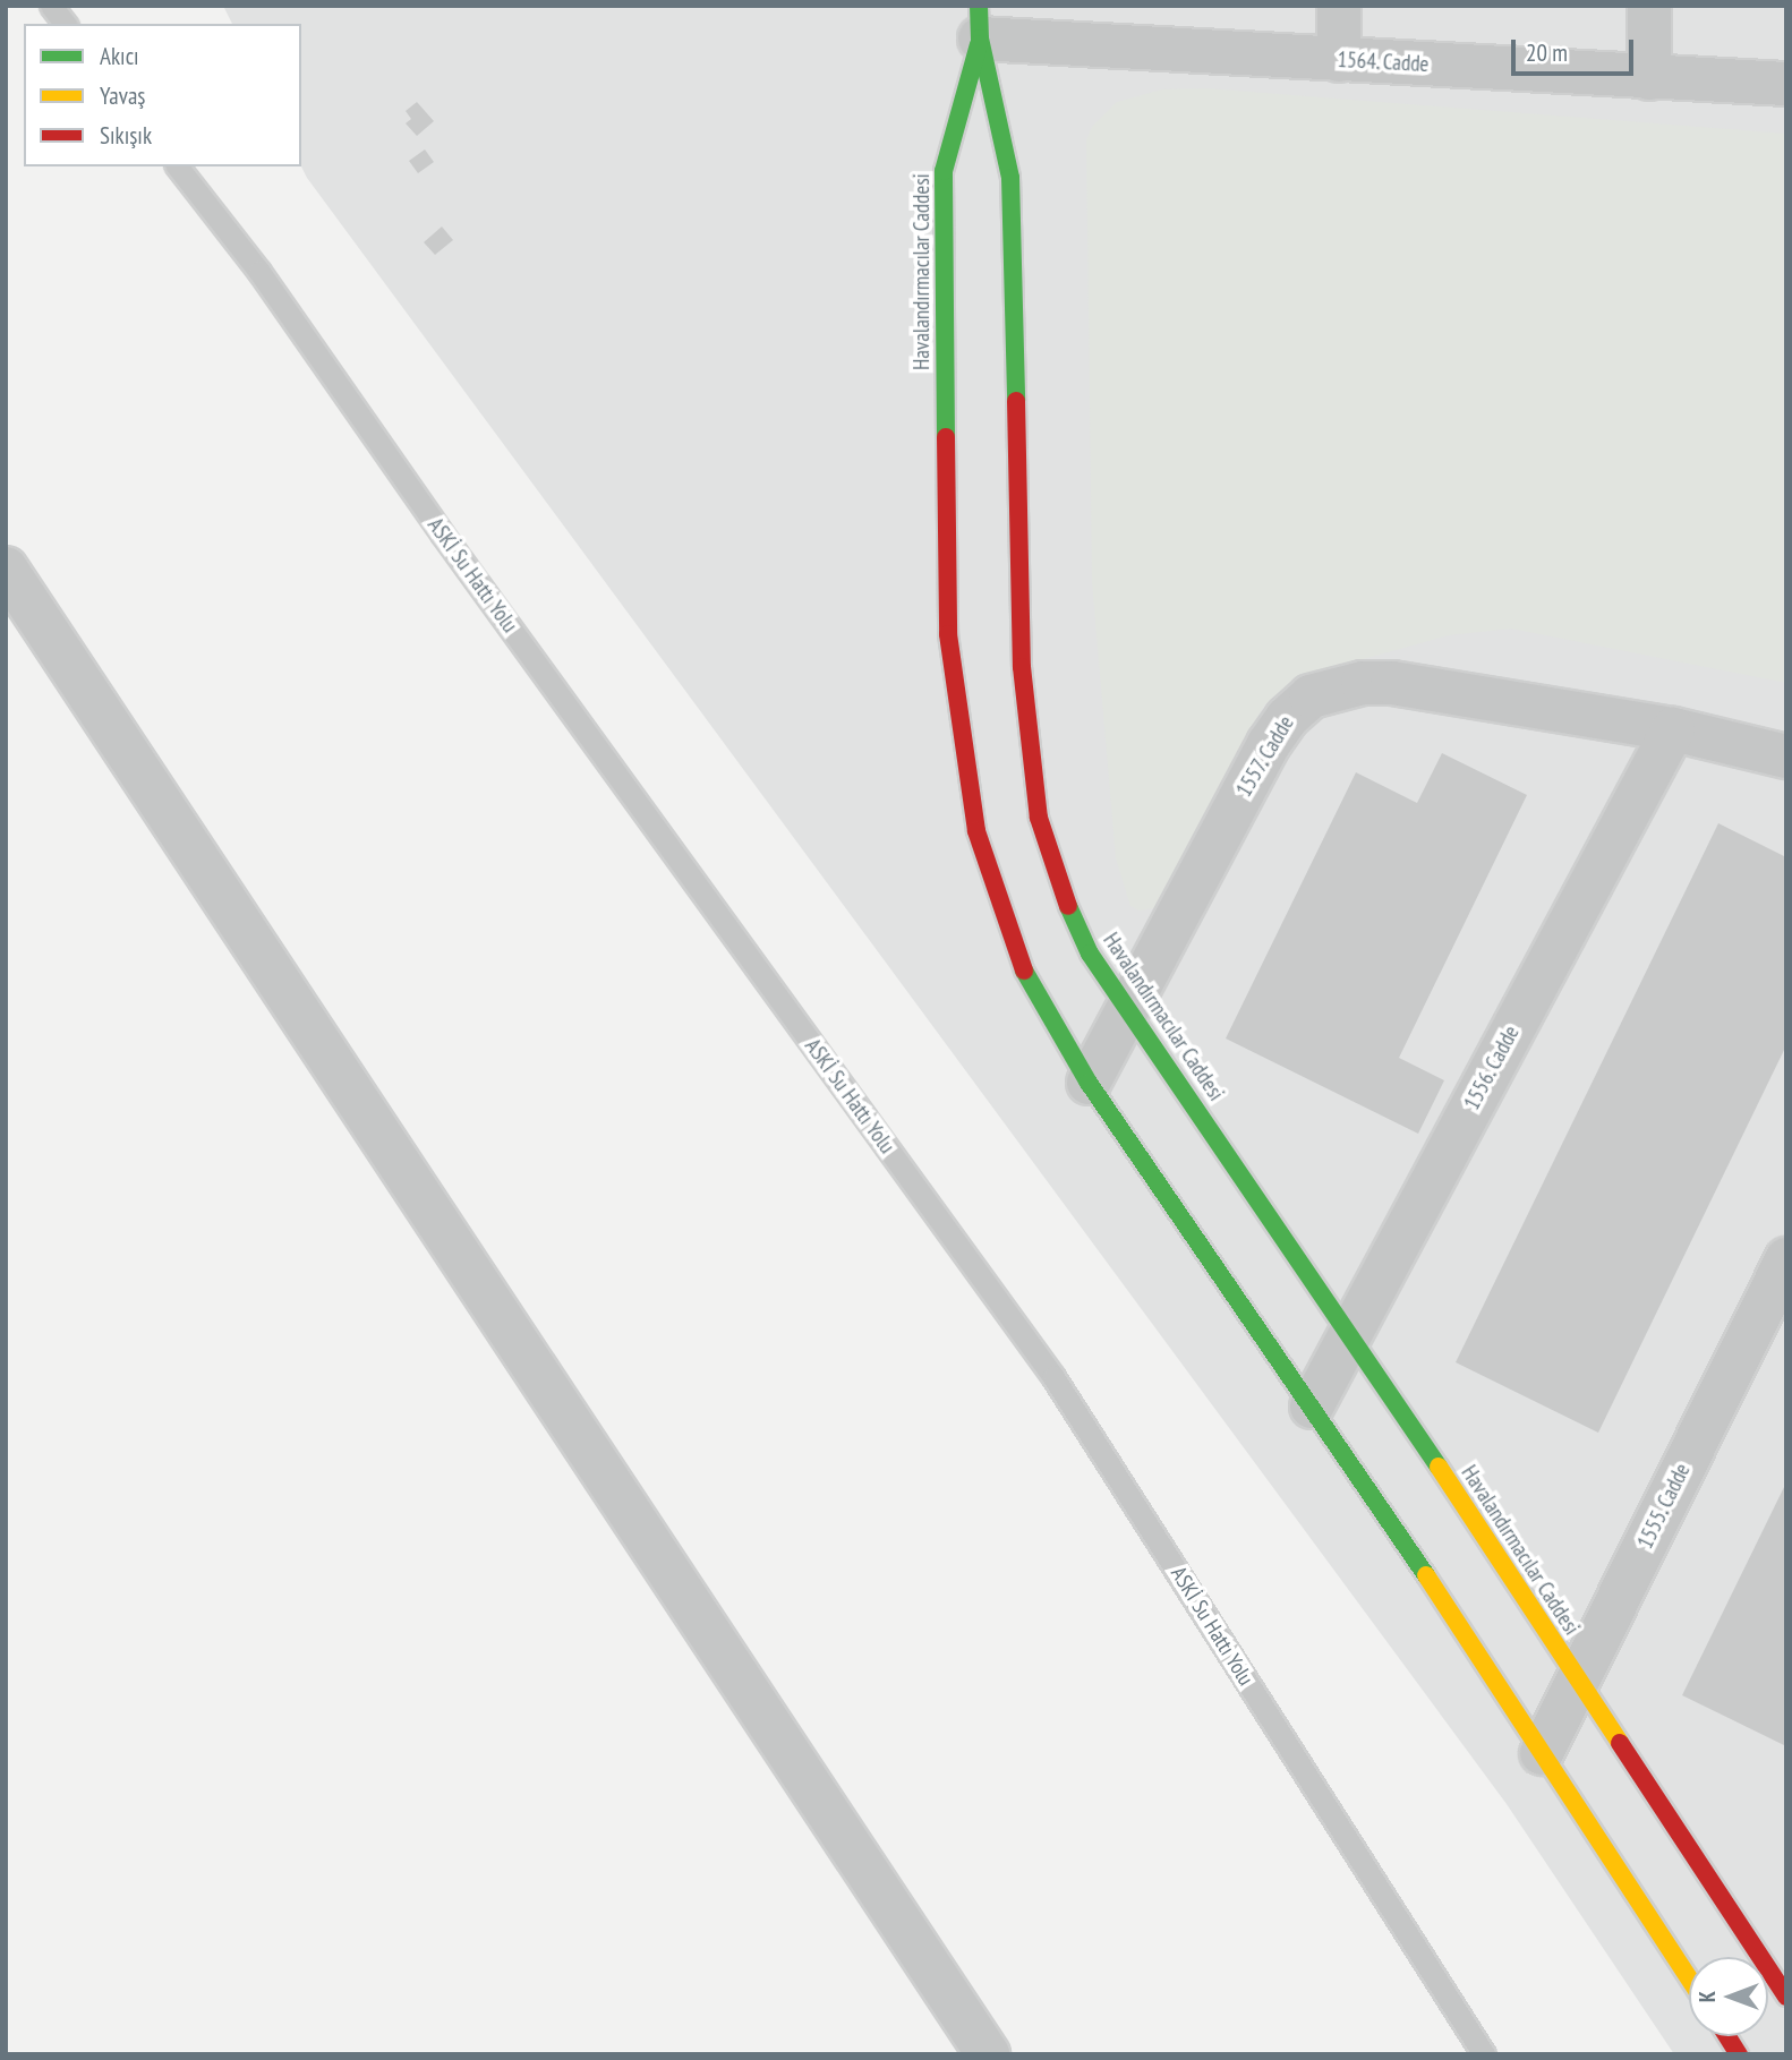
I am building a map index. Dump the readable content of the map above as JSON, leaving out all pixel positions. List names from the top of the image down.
{
  "streets": {
    "street": [
      "1564. Cadde",
      "Havalandırmacılar Caddesi",
      "1557. Cadde",
      "1556. Cadde",
      "1555. Cadde"
    ],
    "lane": ["ASKİ Su Hattı Yolu"]
  },
  "crossings": [
    ["1564. Cadde", "Havalandırmacılar Caddesi"],
    ["Havalandırmacılar Caddesi", "1557. Cadde"],
    ["Havalandırmacılar Caddesi", "1556. Cadde"],
    ["Havalandırmacılar Caddesi", "1555. Cadde"],
    ["1557. Cadde", "1556. Cadde"]
  ],
  "legend": ["Akıcı", "Yavaş", "Sıkışık"],
  "scale_bar": "20 m",
  "north": "left"
}
